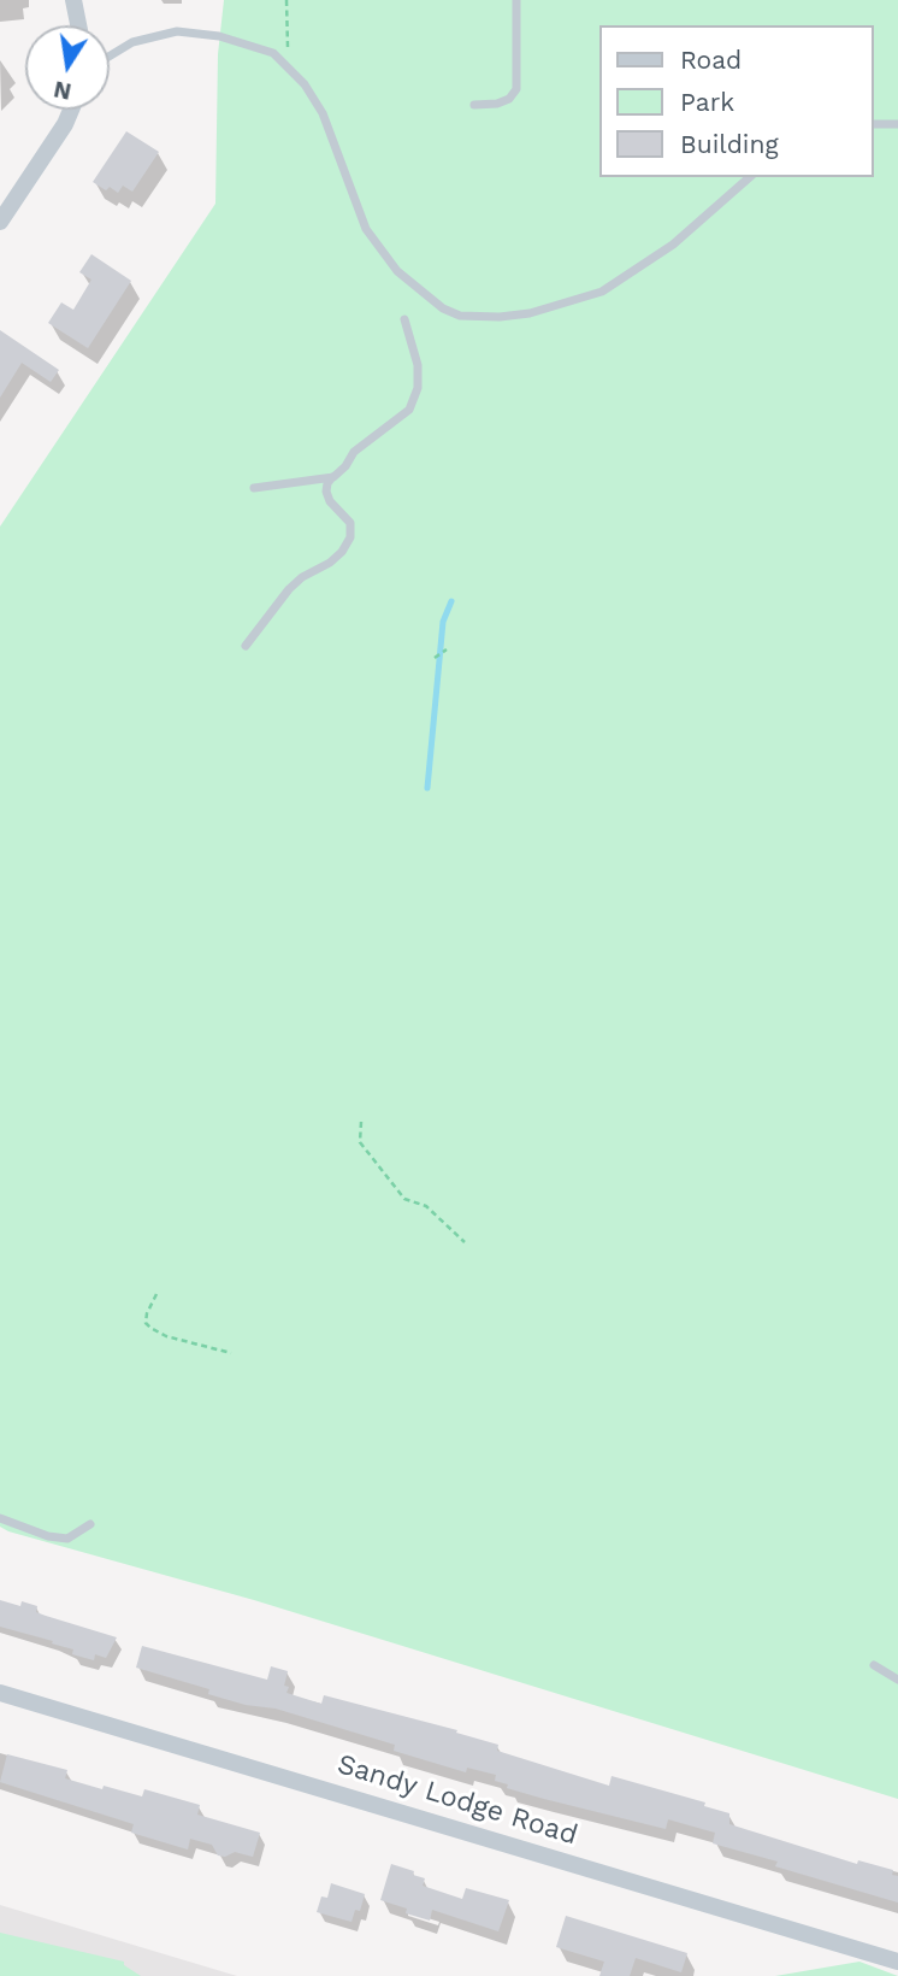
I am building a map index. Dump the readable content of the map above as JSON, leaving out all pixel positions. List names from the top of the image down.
{
  "streets": {
    "street": ["Sandy Lodge Road"]
  },
  "legend": ["Road", "Park", "Building"],
  "north": "bottom"
}
